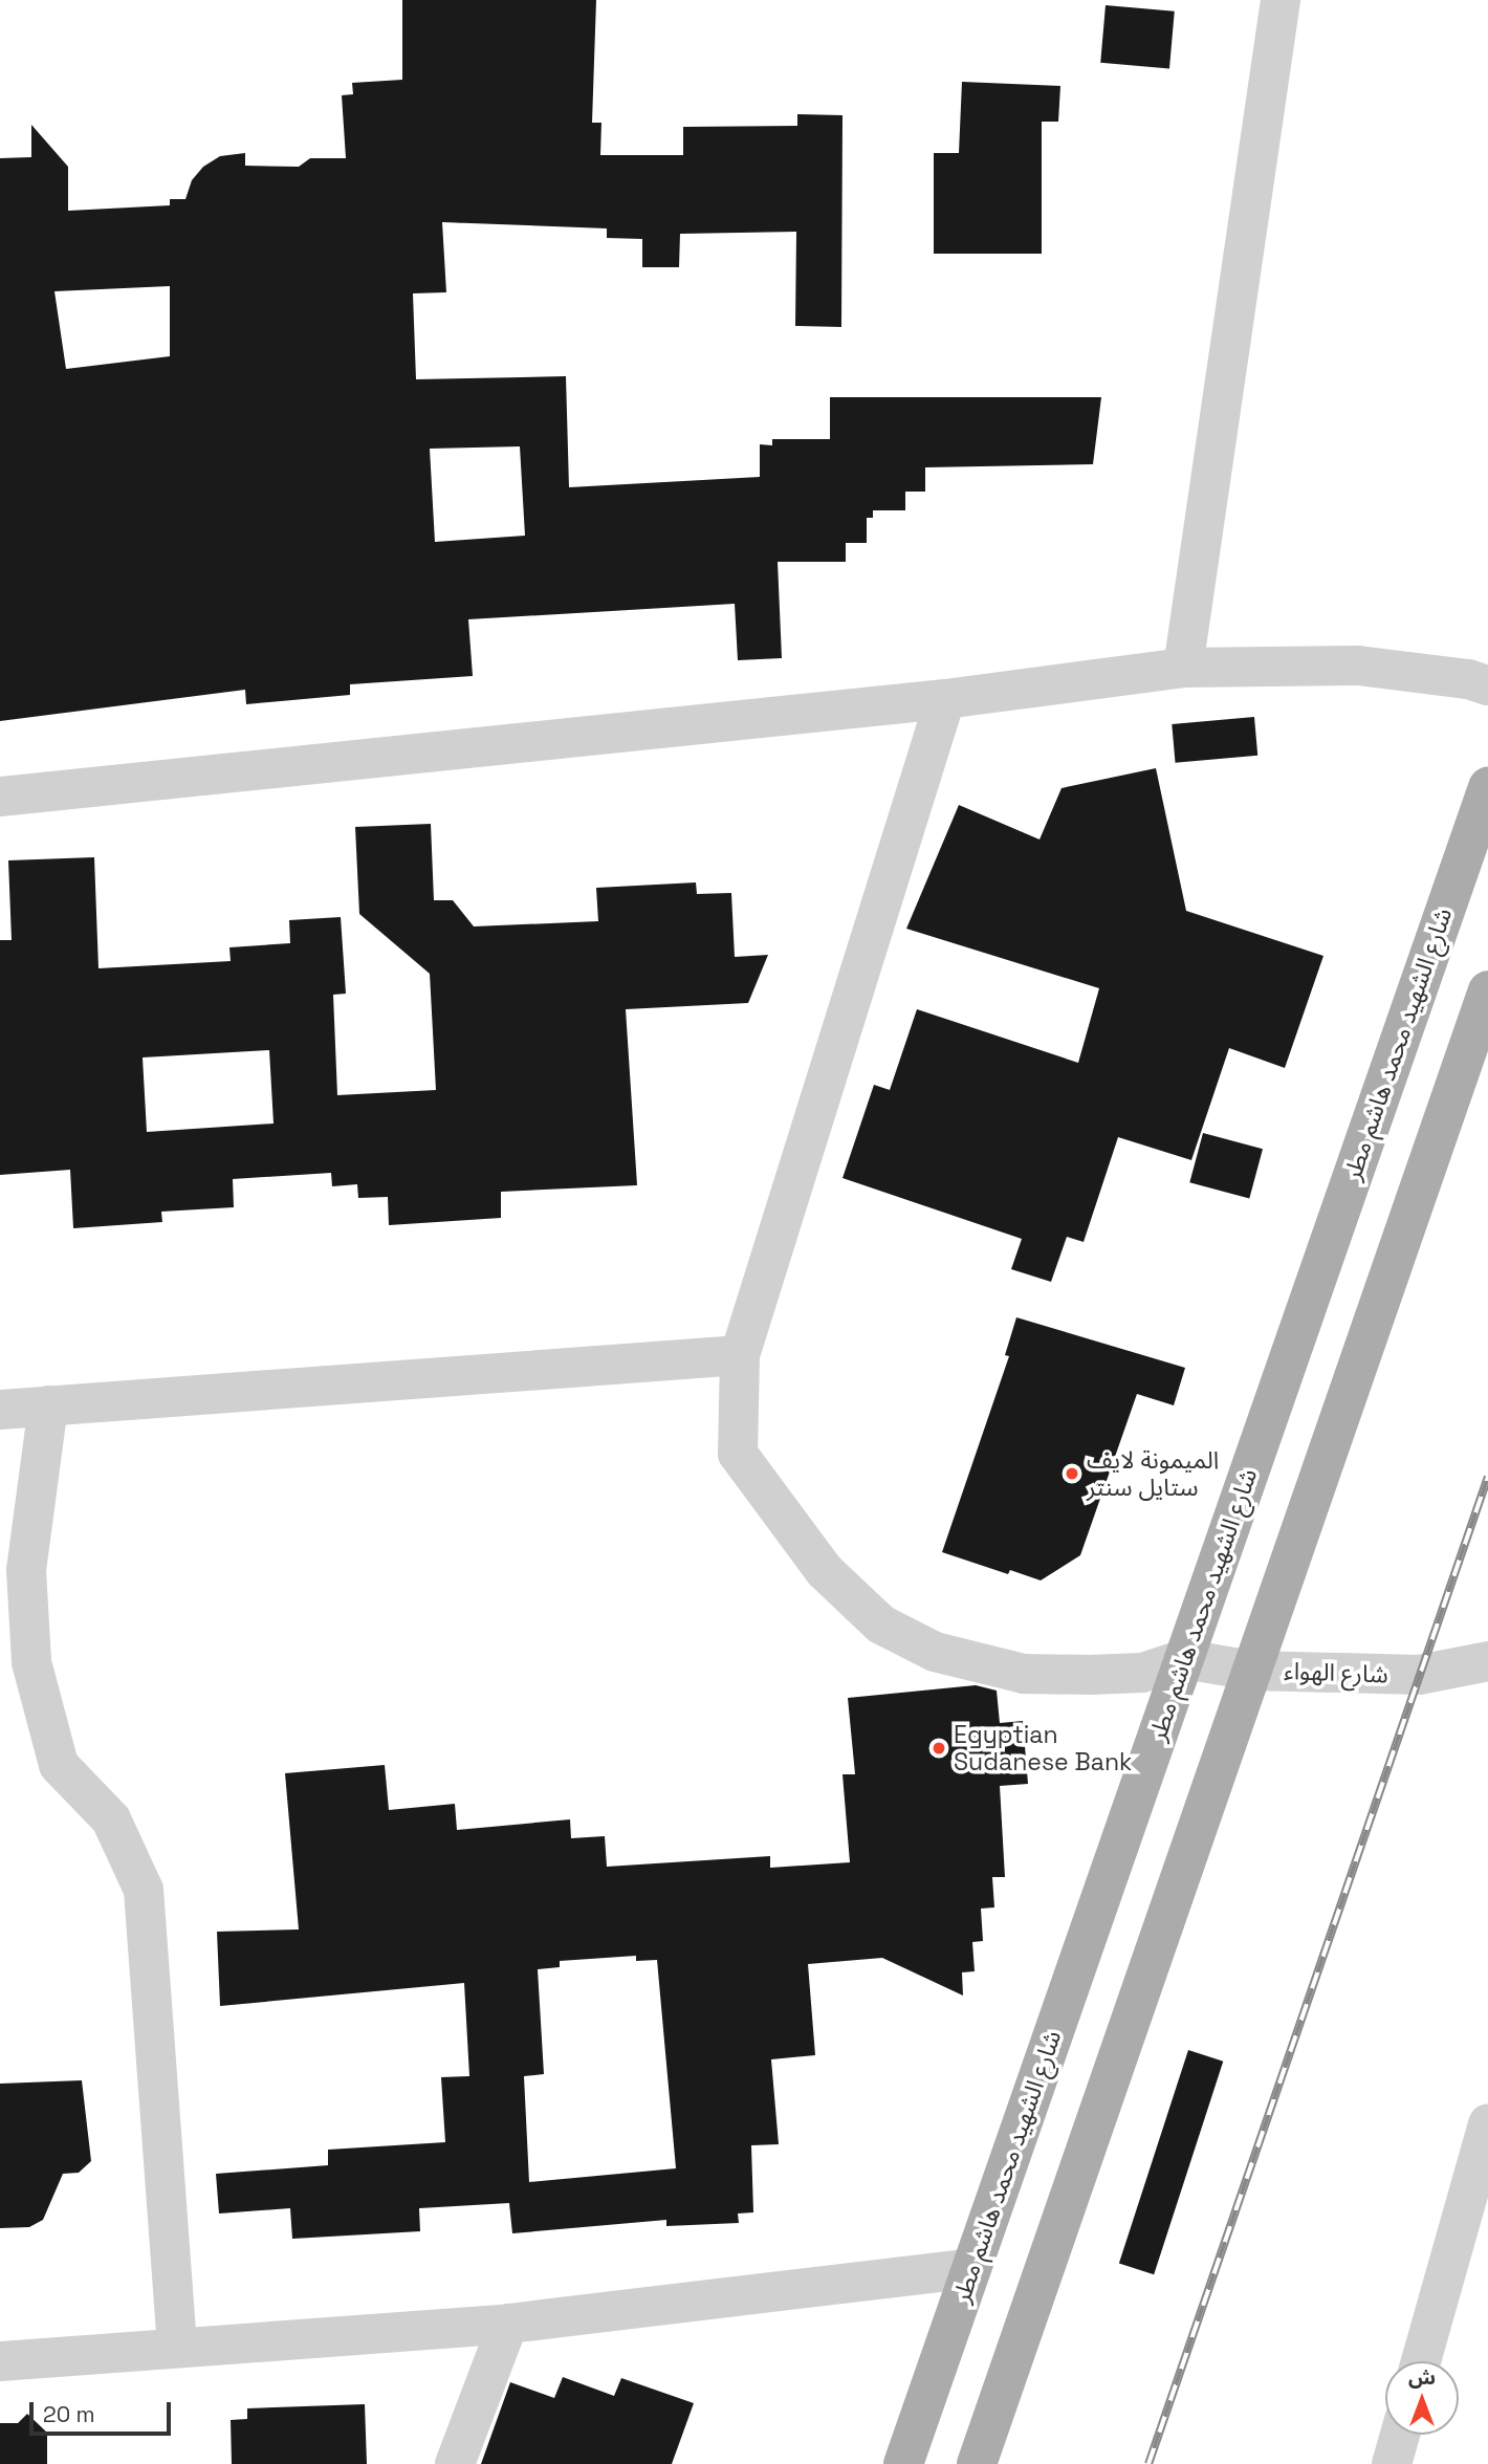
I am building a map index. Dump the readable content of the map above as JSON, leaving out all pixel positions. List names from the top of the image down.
{
  "streets": {
    "main road": ["شارع الشهيد محمد هاشم مطر"],
    "street": ["شارع الهواء"]
  },
  "crossings": [
    ["شارع الشهيد محمد هاشم مطر", "شارع الهواء"]
  ],
  "places": ["الميمونة لايف ستايل سنتر", "Egyptian Sudanese Bank"],
  "scale_bar": "20 m",
  "north": "top"
}
